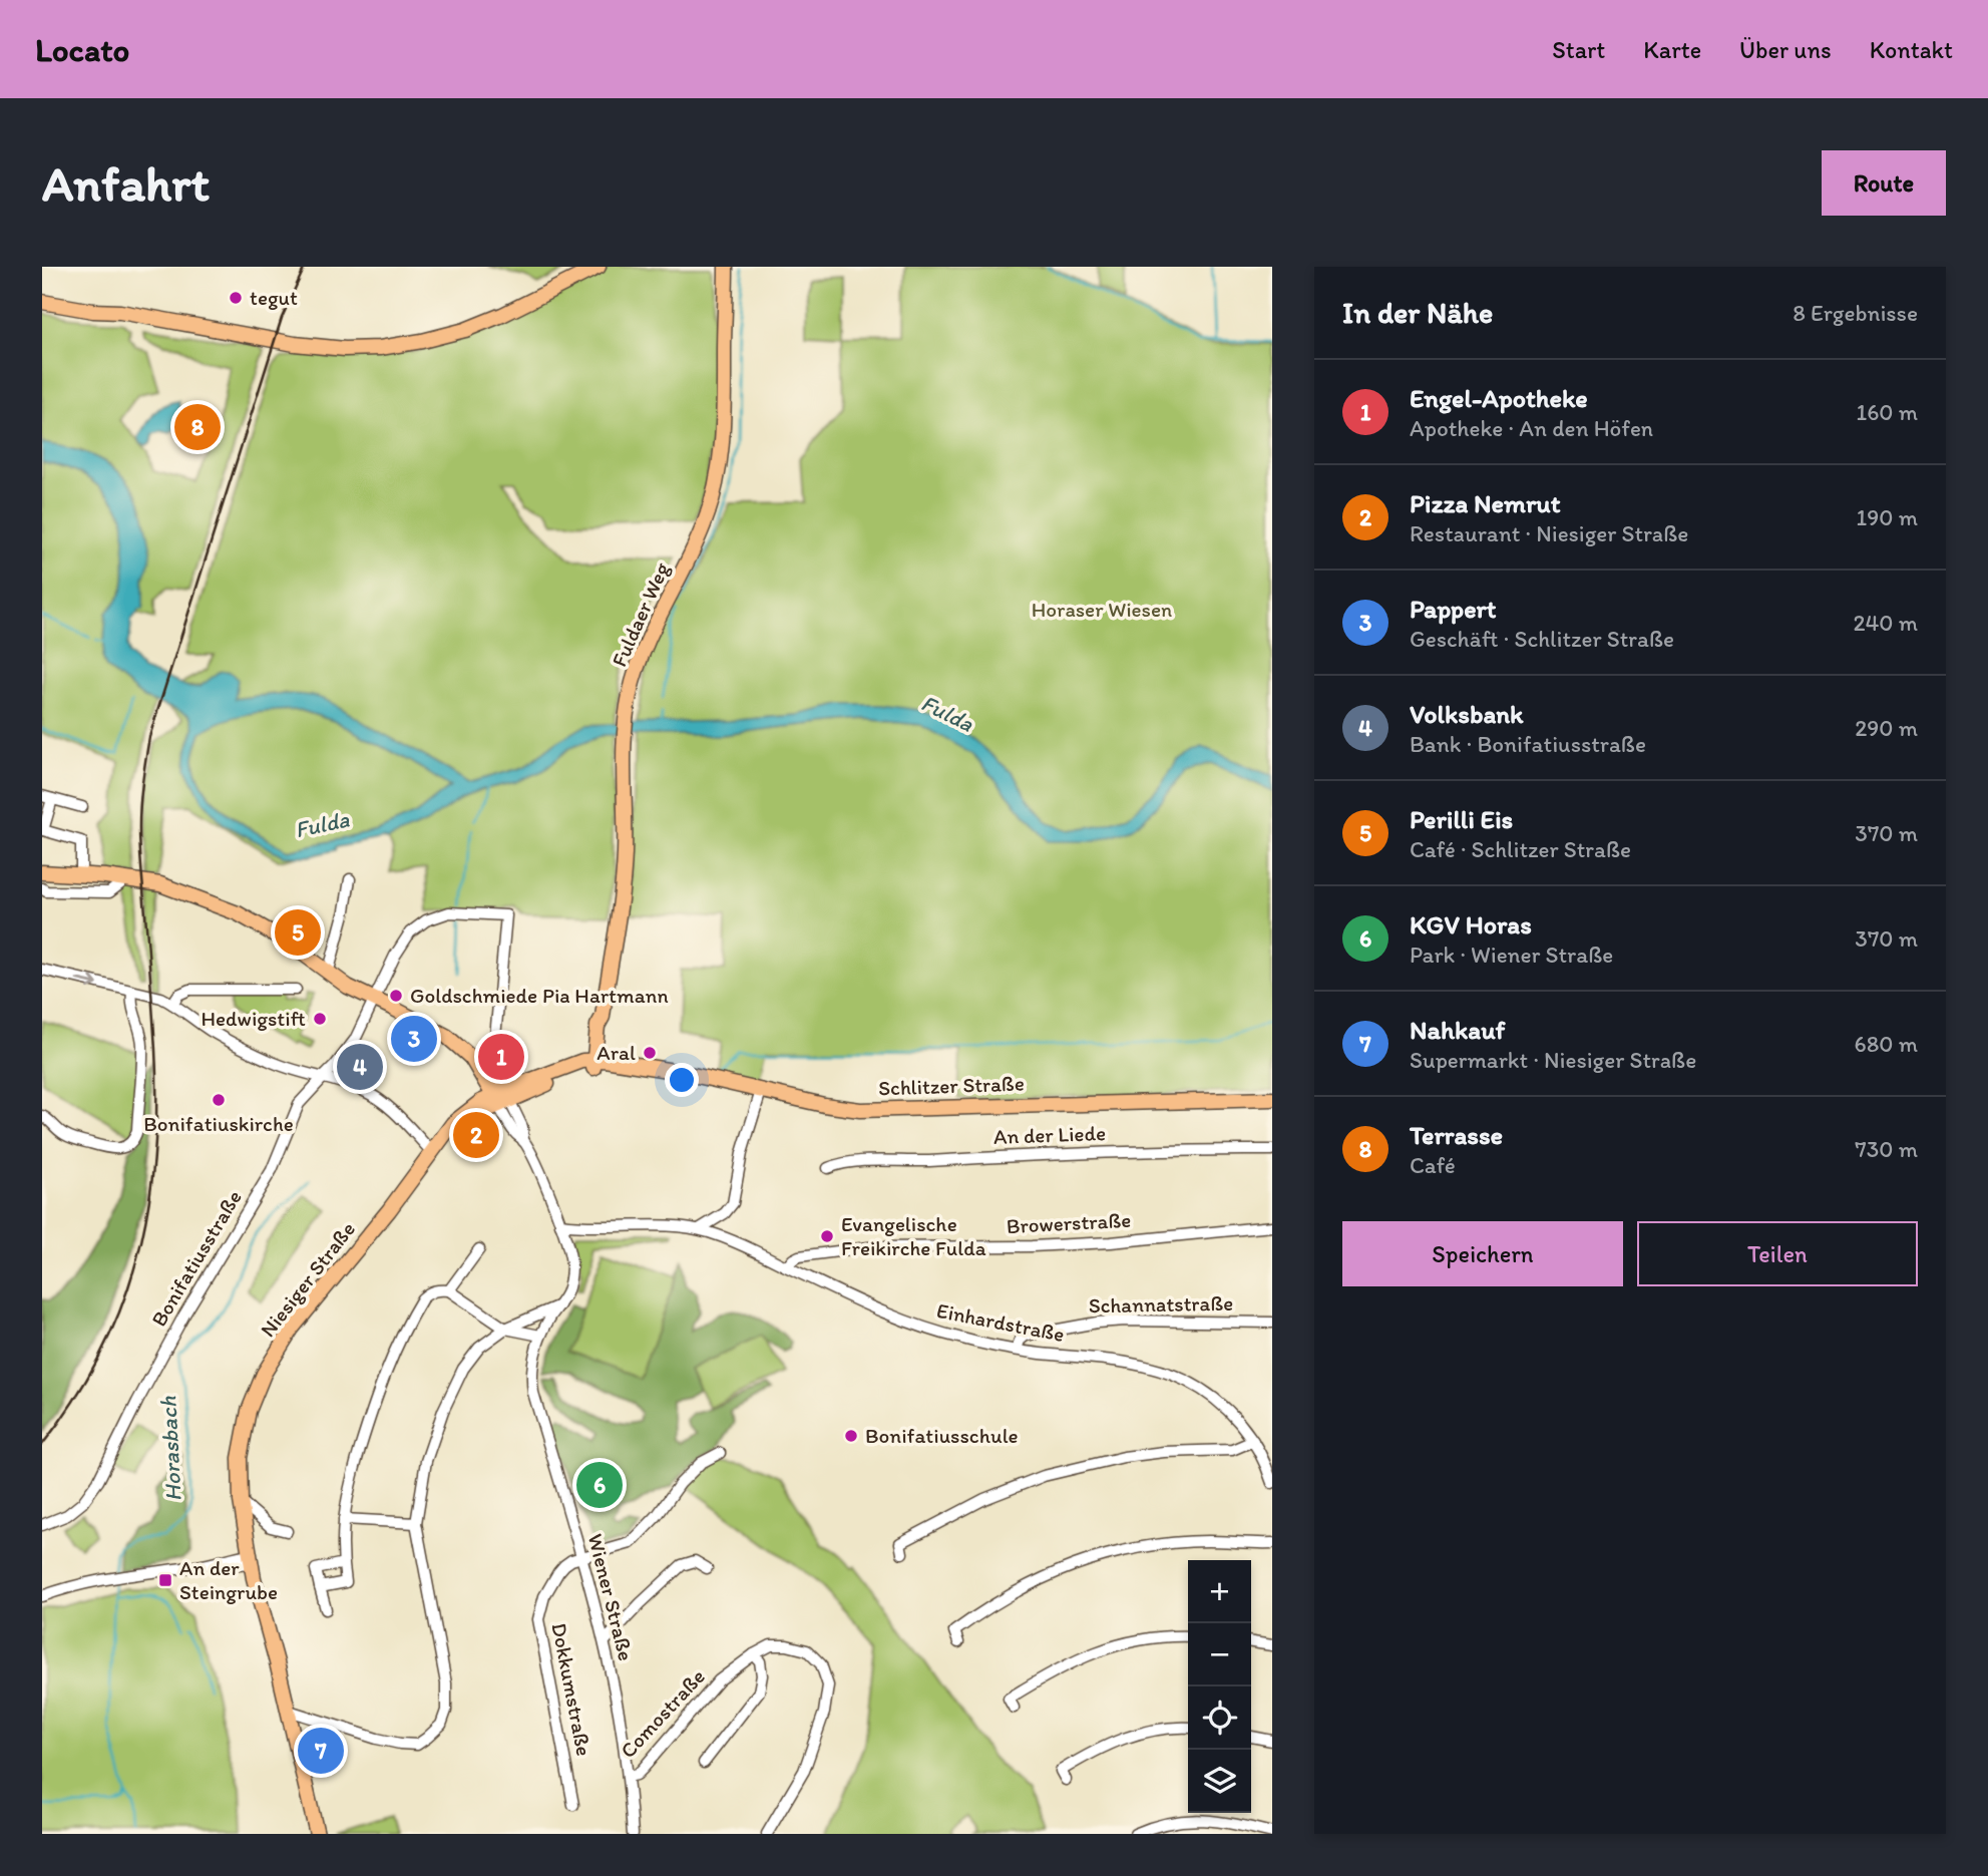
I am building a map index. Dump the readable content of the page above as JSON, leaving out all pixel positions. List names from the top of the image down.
{
  "streets": {
    "main road": ["Fuldaer Weg", "Schlitzer Straße", "Niesiger Straße"],
    "street": [
      "An der Liede",
      "Browerstraße",
      "Bonifatiusstraße",
      "Schannatstraße",
      "Einhardstraße",
      "Wiener Straße",
      "Dokkumstraße",
      "Comostraße"
    ]
  },
  "crossings": [
    ["Fuldaer Weg", "Schlitzer Straße"],
    ["Schlitzer Straße", "Niesiger Straße"],
    ["Schlitzer Straße", "Wiener Straße"],
    ["Browerstraße", "Einhardstraße"],
    ["Niesiger Straße", "Wiener Straße"],
    ["Schannatstraße", "Einhardstraße"],
    ["Einhardstraße", "Wiener Straße"],
    ["Wiener Straße", "Dokkumstraße"],
    ["Wiener Straße", "Comostraße"]
  ],
  "water": ["Fulda", "Horasbach"],
  "parks": ["Horaser Wiesen"],
  "places": {
    "other": [
      "tegut",
      "Goldschmiede Pia Hartmann",
      "Hedwigstift",
      "Aral",
      "Bonifatiuskirche",
      "Evangelische Freikirche Fulda",
      "Bonifatiusschule"
    ],
    "transit": ["An der Steingrube"]
  },
  "page": {
    "header": "Locato",
    "nav": [
      "Start",
      "Karte",
      "Über uns",
      "Kontakt"
    ],
    "buttons": [
      "Route",
      ["Speichern", "Teilen"]
    ],
    "title": "Anfahrt",
    "heading": ["In der Nähe", "8 Ergebnisse"],
    "list": [
      {
        "mark": "1",
        "name": "Engel-Apotheke",
        "note": "Apotheke · An den Höfen",
        "value": "160 m"
      },
      {
        "mark": "2",
        "name": "Pizza Nemrut",
        "note": "Restaurant · Niesiger Straße",
        "value": "190 m"
      },
      {
        "mark": "3",
        "name": "Pappert",
        "note": "Geschäft · Schlitzer Straße",
        "value": "240 m"
      },
      {
        "mark": "4",
        "name": "Volksbank",
        "note": "Bank · Bonifatiusstraße",
        "value": "290 m"
      },
      {
        "mark": "5",
        "name": "Perilli Eis",
        "note": "Café · Schlitzer Straße",
        "value": "370 m"
      },
      {
        "mark": "6",
        "name": "KGV Horas",
        "note": "Park · Wiener Straße",
        "value": "370 m"
      },
      {
        "mark": "7",
        "name": "Nahkauf",
        "note": "Supermarkt · Niesiger Straße",
        "value": "680 m"
      },
      {
        "mark": "8",
        "name": "Terrasse",
        "note": "Café",
        "value": "730 m"
      }
    ],
    "pins": [
      "8",
      "5",
      "3",
      "1",
      "4",
      "2",
      "6",
      "7"
    ],
    "map_buttons": ["+", "−"]
  }
}
